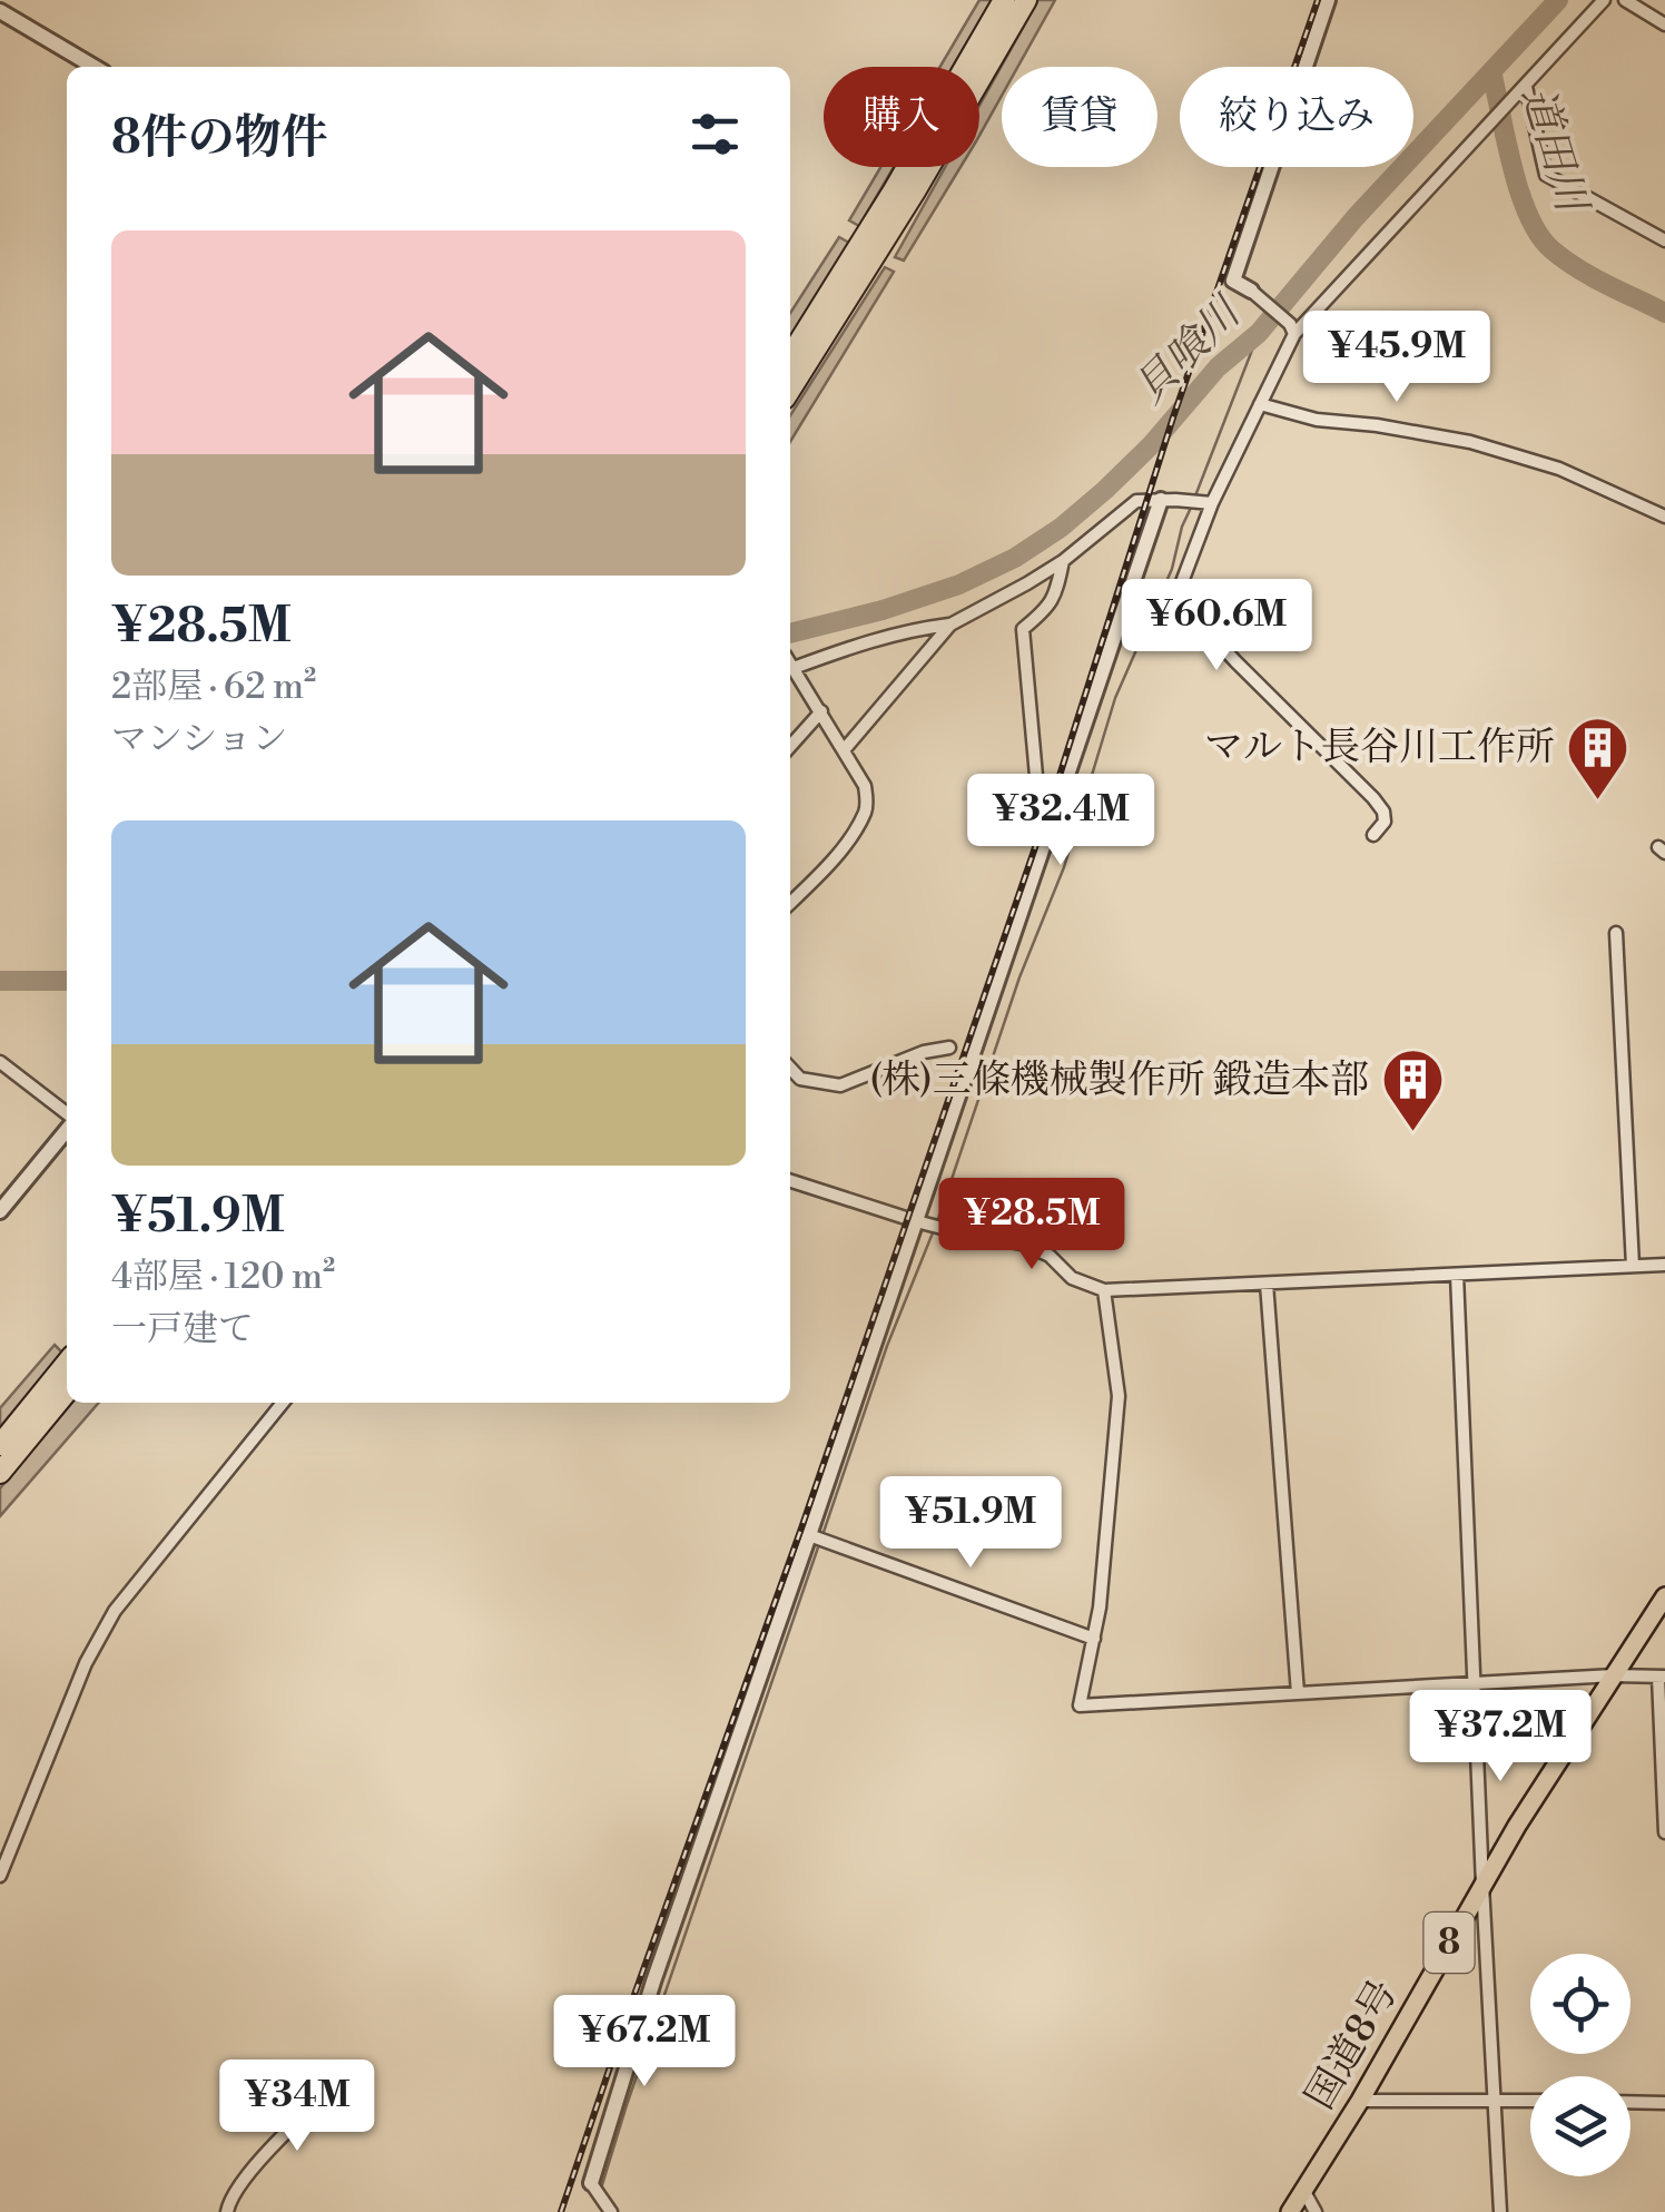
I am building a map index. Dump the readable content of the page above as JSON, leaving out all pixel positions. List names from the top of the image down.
{
  "streets": {
    "highway": ["8", "国道8号"]
  },
  "water": ["道田川", "貝喰川"],
  "places": {
    "building": ["マルト長谷川工作所", "(株)三條機械製作所 鍛造本部"]
  },
  "page": {
    "chip": ["購入", "賃貸", "絞り込み"],
    "heading": "8件の物件",
    "list": [
      {
        "name": "¥28.5M",
        "note": "2部屋 · 62 m² · マンション"
      },
      {
        "name": "¥51.9M",
        "note": "4部屋 · 120 m² · 一戸建て"
      }
    ],
    "price": [
      "¥45.9M",
      "¥60.6M",
      "¥32.4M",
      "¥28.5M",
      "¥51.9M",
      "¥37.2M",
      "¥67.2M",
      "¥34M"
    ]
  }
}
